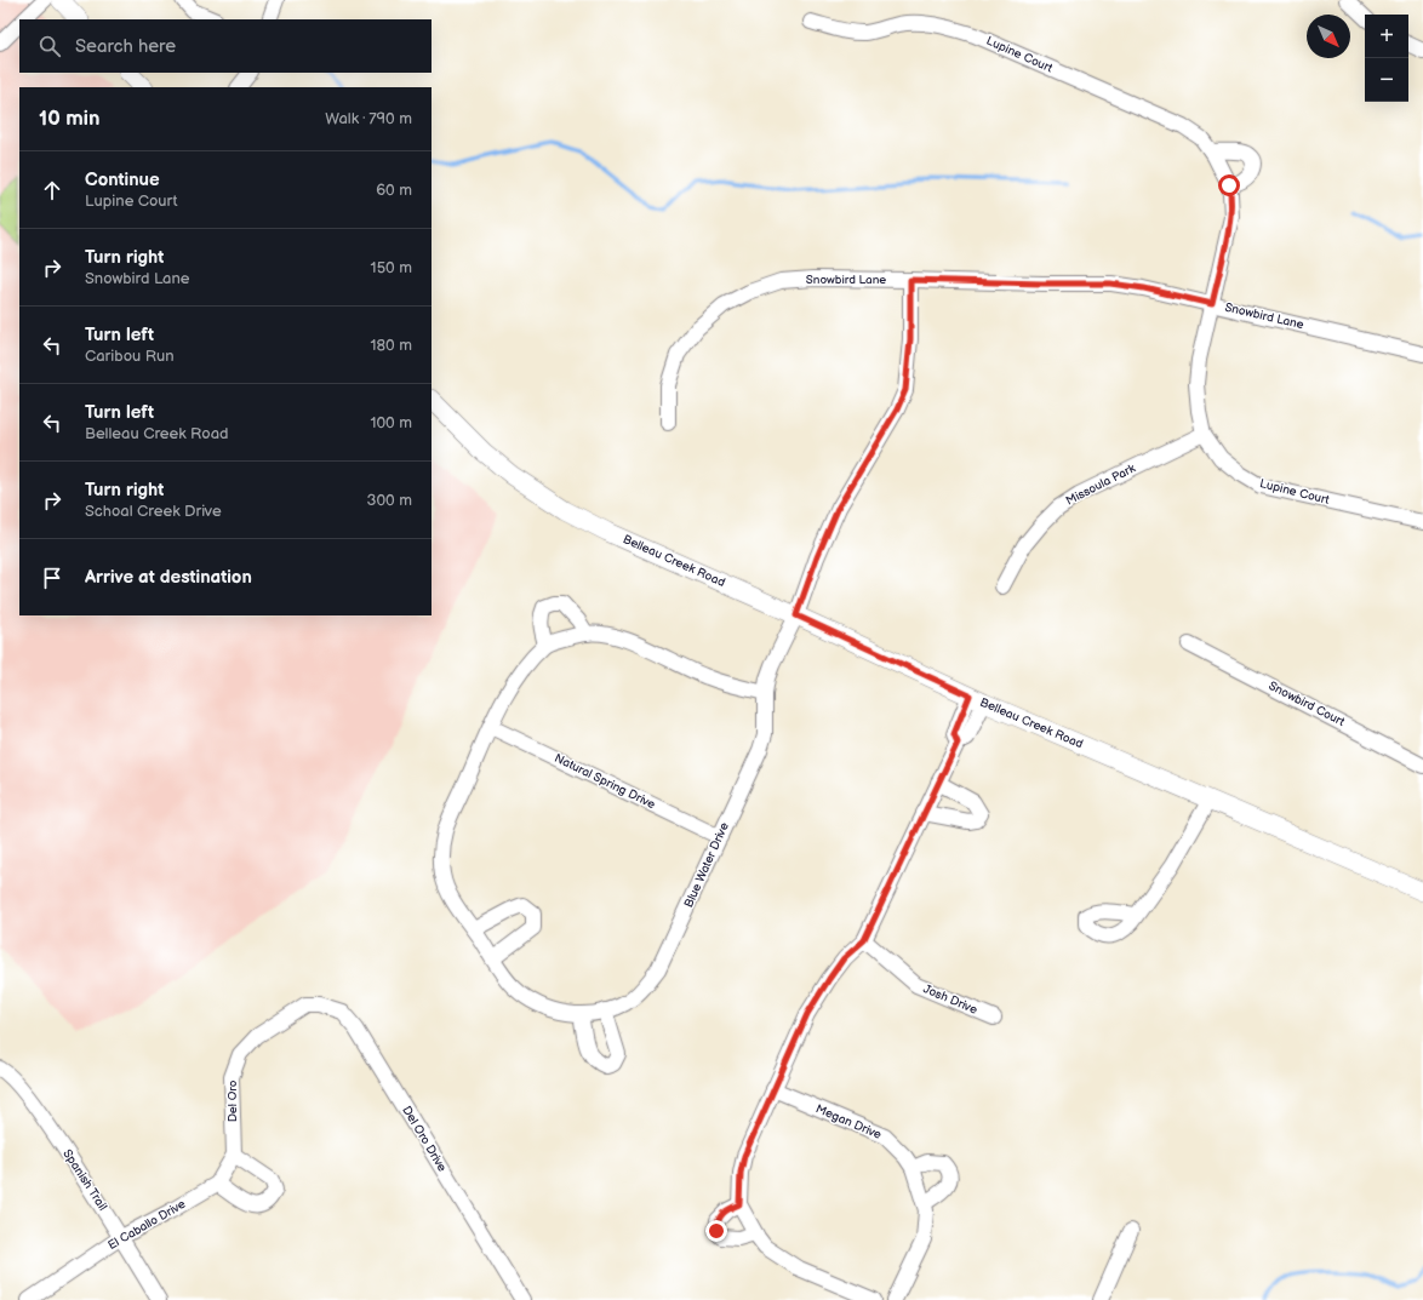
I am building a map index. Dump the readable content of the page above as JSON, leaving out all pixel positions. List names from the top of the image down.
{
  "streets": {
    "main road": ["Belleau Creek Road"],
    "street": [
      "Lupine Court",
      "Snowbird Lane",
      "Missoula Park",
      "Snowbird Court",
      "Natural Spring Drive",
      "Blue Water Drive",
      "Josh Drive",
      "Del Oro",
      "Megan Drive",
      "Del Oro Drive",
      "Spanish Trail",
      "El Caballo Drive"
    ]
  },
  "crossings": [
    ["Lupine Court", "Snowbird Lane"],
    ["Lupine Court", "Missoula Park"],
    ["Snowbird Lane", "Blue Water Drive"],
    ["Belleau Creek Road", "Blue Water Drive"],
    ["Natural Spring Drive", "Blue Water Drive"],
    ["Del Oro", "Del Oro Drive"],
    ["Del Oro", "El Caballo Drive"],
    ["Spanish Trail", "El Caballo Drive"]
  ],
  "north": "bottom right",
  "page": {
    "map_buttons": ["+", "−"],
    "search": "Search here",
    "heading": ["10 min", "Walk · 790 m"],
    "list": [
      ["Continue", "Lupine Court", "60 m"],
      ["Turn right", "Snowbird Lane", "150 m"],
      ["Turn left", "Caribou Run", "180 m"],
      ["Turn left", "Belleau Creek Road", "100 m"],
      ["Turn right", "Schoal Creek Drive", "300 m"],
      "Arrive at destination"
    ]
  }
}
